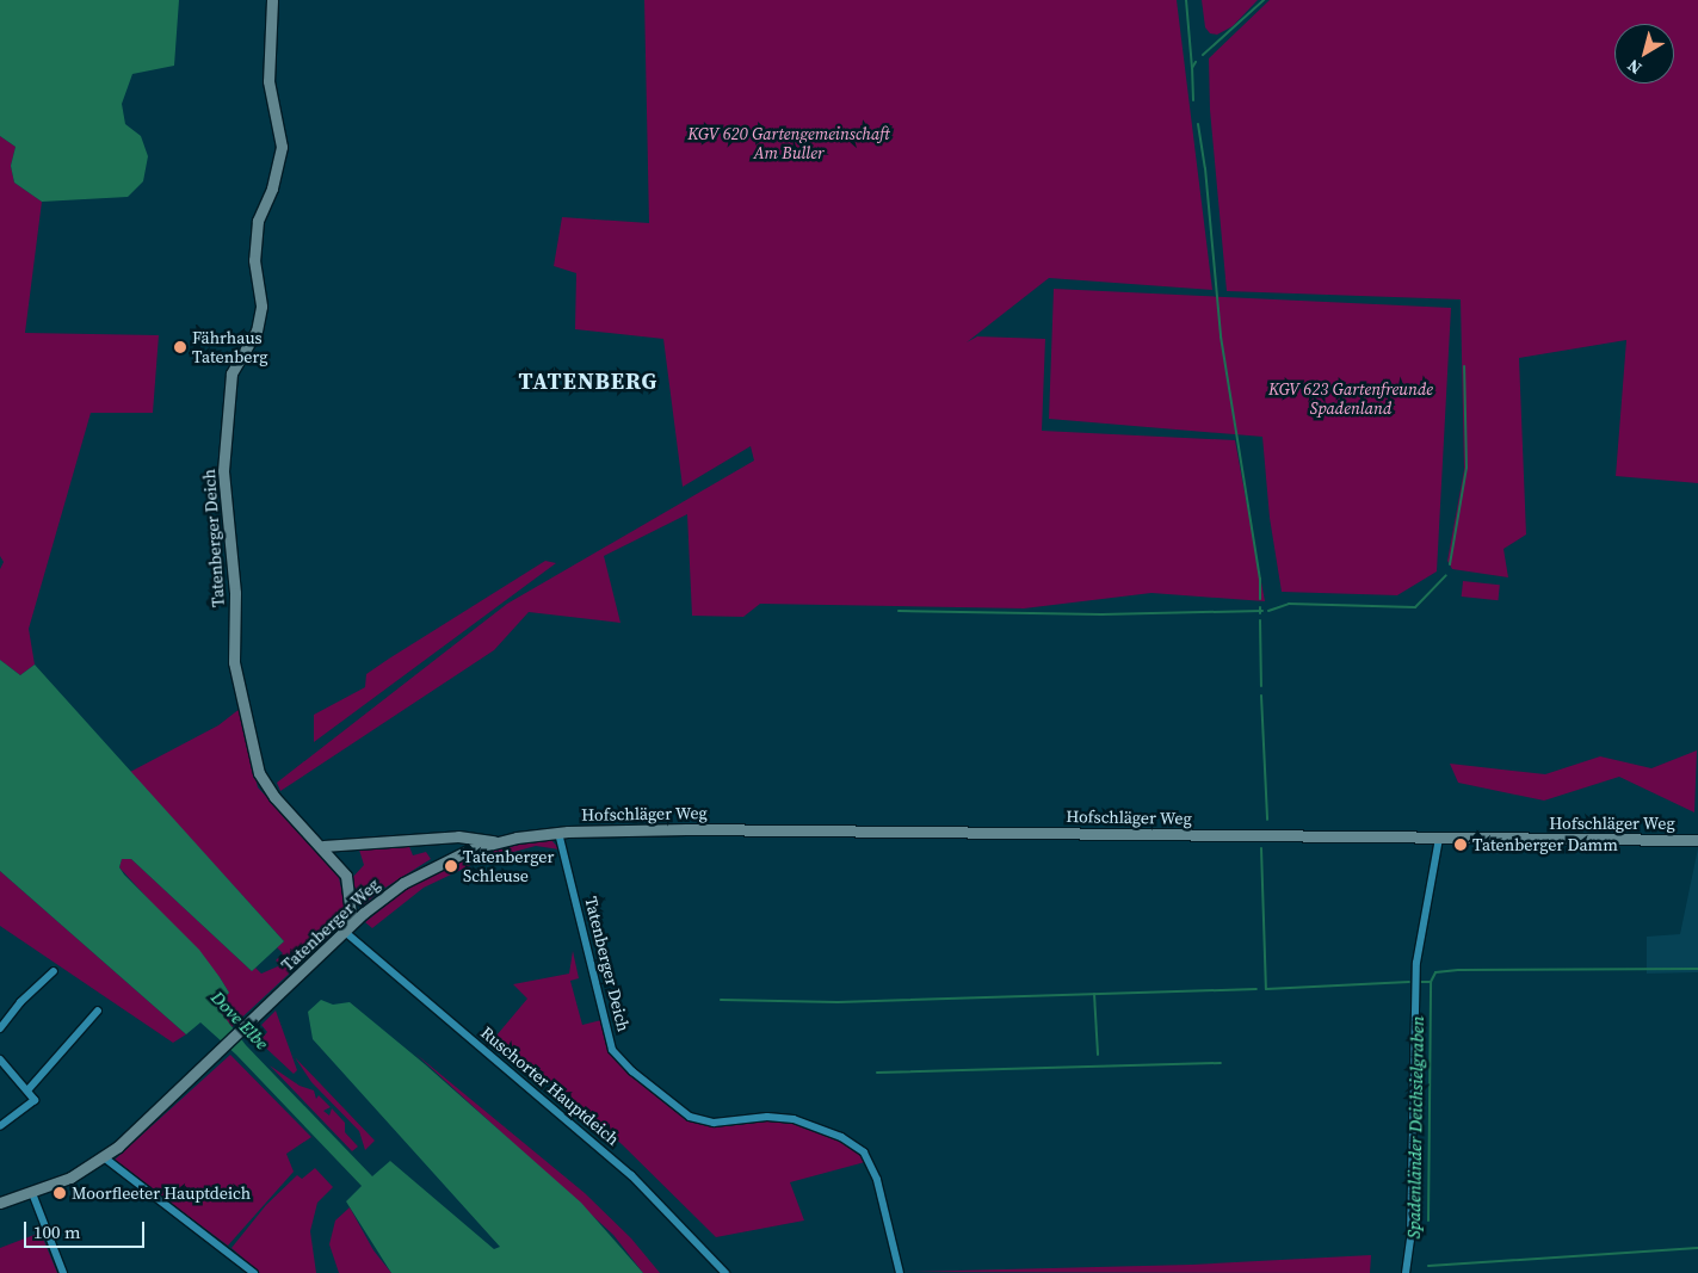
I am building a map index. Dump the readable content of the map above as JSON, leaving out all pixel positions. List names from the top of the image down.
{
  "streets": {
    "street": [
      "Tatenberger Deich",
      "Hofschläger Weg",
      "Tatenberger Weg",
      "Ruschorter Hauptdeich"
    ]
  },
  "crossings": [
    ["Tatenberger Deich", "Hofschläger Weg"],
    ["Tatenberger Deich", "Tatenberger Weg"],
    ["Tatenberger Deich", "Ruschorter Hauptdeich"],
    ["Hofschläger Weg", "Tatenberger Weg"],
    ["Tatenberger Weg", "Ruschorter Hauptdeich"]
  ],
  "districts": ["TATENBERG"],
  "water": ["Dove Elbe", "Spadenländer Deichsielgraben"],
  "parks": ["KGV 620 Gartengemeinschaft Am Buller", "KGV 623 Gartenfreunde Spadenland"],
  "places": [
    "Fährhaus Tatenberg",
    "Tatenberger Damm",
    "Tatenberger Schleuse",
    "Moorfleeter Hauptdeich"
  ],
  "scale_bar": "100 m",
  "north": "bottom left"
}
